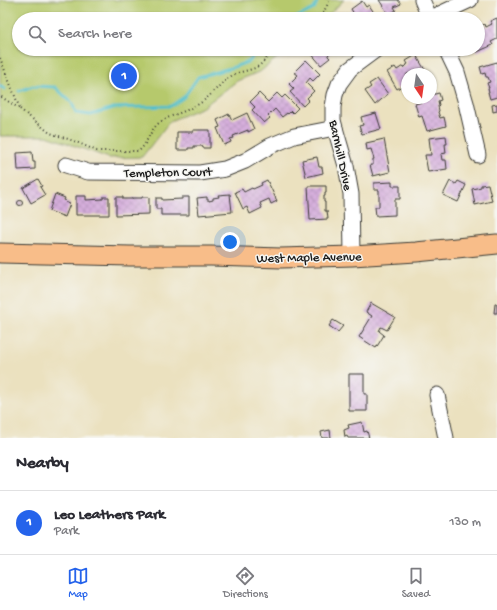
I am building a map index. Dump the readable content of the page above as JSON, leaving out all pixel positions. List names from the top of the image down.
{
  "streets": {
    "main road": ["West Maple Avenue"],
    "street": ["Barnhill Drive", "Templeton Court"]
  },
  "crossings": [
    ["Barnhill Drive", "Templeton Court"],
    ["Barnhill Drive", "West Maple Avenue"]
  ],
  "north": "bottom",
  "page": {
    "search": "Search here",
    "pins": "1",
    "heading": "Nearby",
    "list": [
      {
        "mark": "1",
        "name": "Leo Leathers Park",
        "note": "Park",
        "value": "130 m"
      }
    ],
    "nav": ["Map", "Directions", "Saved"]
  }
}
